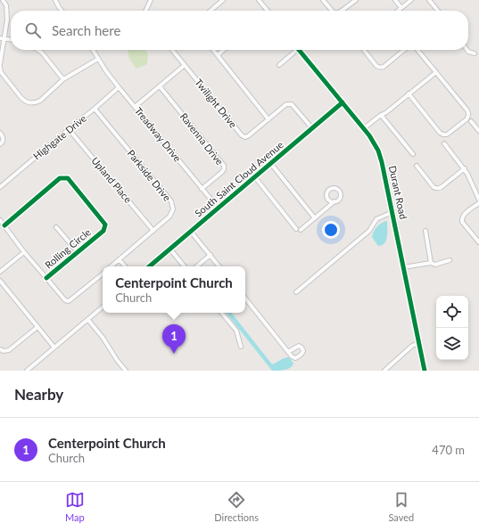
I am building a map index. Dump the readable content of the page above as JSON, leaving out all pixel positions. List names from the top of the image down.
{
  "streets": {
    "street": [
      "Twilight Drive",
      "Treadway Drive",
      "Highgate Drive",
      "Ravenna Drive",
      "Parkside Drive",
      "South Saint Cloud Avenue",
      "Upland Place",
      "Durant Road",
      "Rolling Circle"
    ]
  },
  "crossings": [
    ["Twilight Drive", "South Saint Cloud Avenue"],
    ["Treadway Drive", "Highgate Drive"],
    ["Treadway Drive", "Ravenna Drive"],
    ["Treadway Drive", "South Saint Cloud Avenue"],
    ["Highgate Drive", "Parkside Drive"],
    ["Highgate Drive", "Upland Place"],
    ["Parkside Drive", "Upland Place"],
    ["South Saint Cloud Avenue", "Durant Road"]
  ],
  "page": {
    "search": "Search here",
    "popup": ["Centerpoint Church", "Church"],
    "pins": "1",
    "heading": "Nearby",
    "list": [
      {
        "mark": "1",
        "name": "Centerpoint Church",
        "note": "Church",
        "value": "470 m"
      }
    ],
    "nav": ["Map", "Directions", "Saved"]
  }
}
